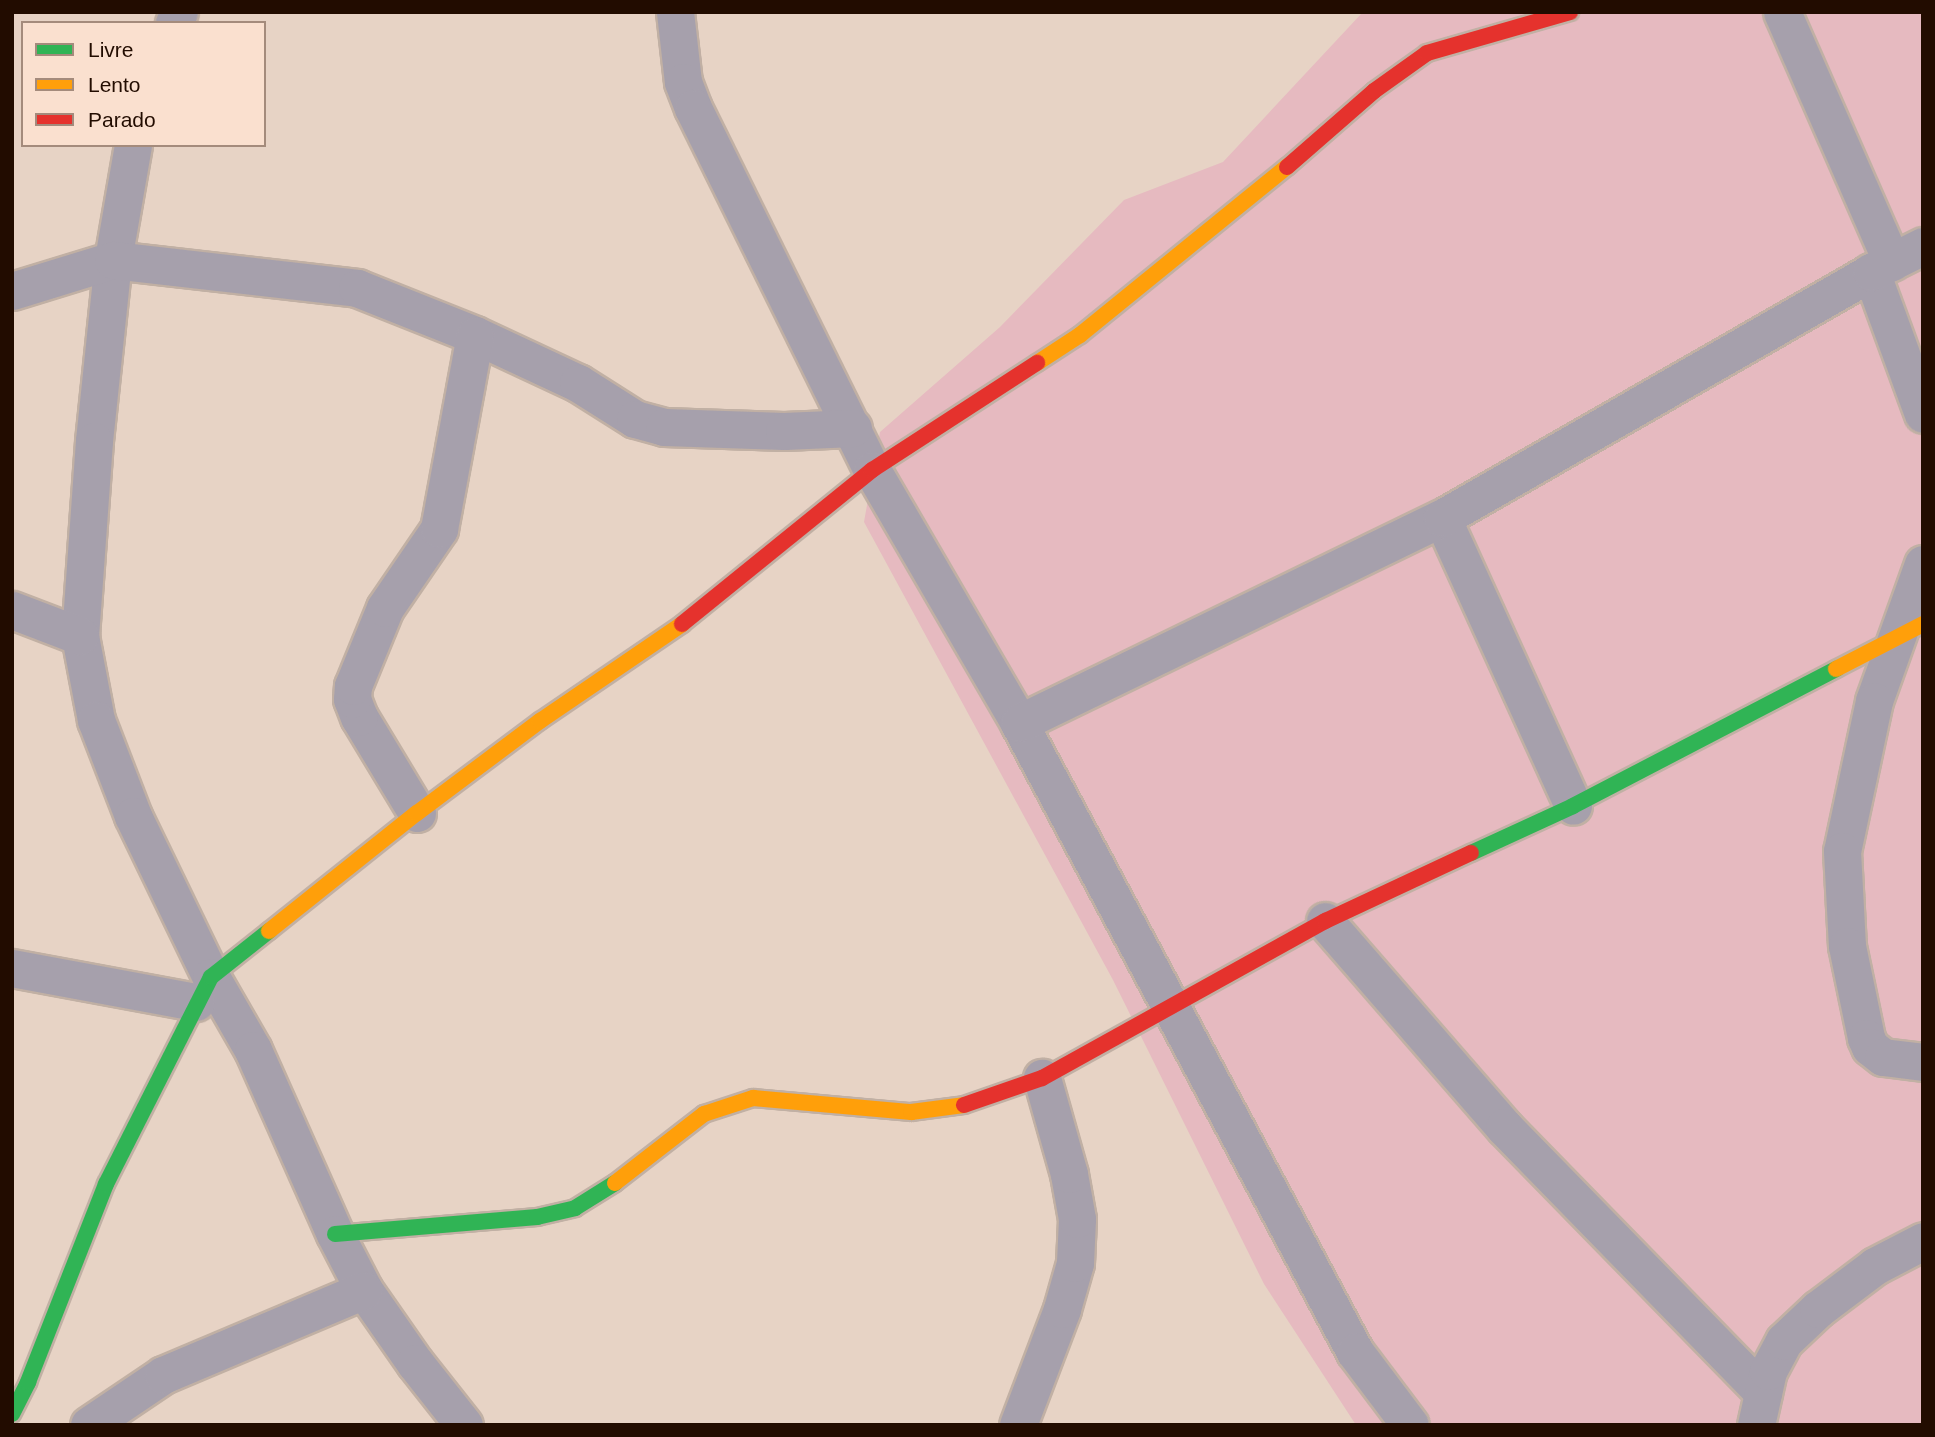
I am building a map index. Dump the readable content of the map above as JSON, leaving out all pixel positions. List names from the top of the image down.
{
  "legend": ["Livre", "Lento", "Parado"]
}
